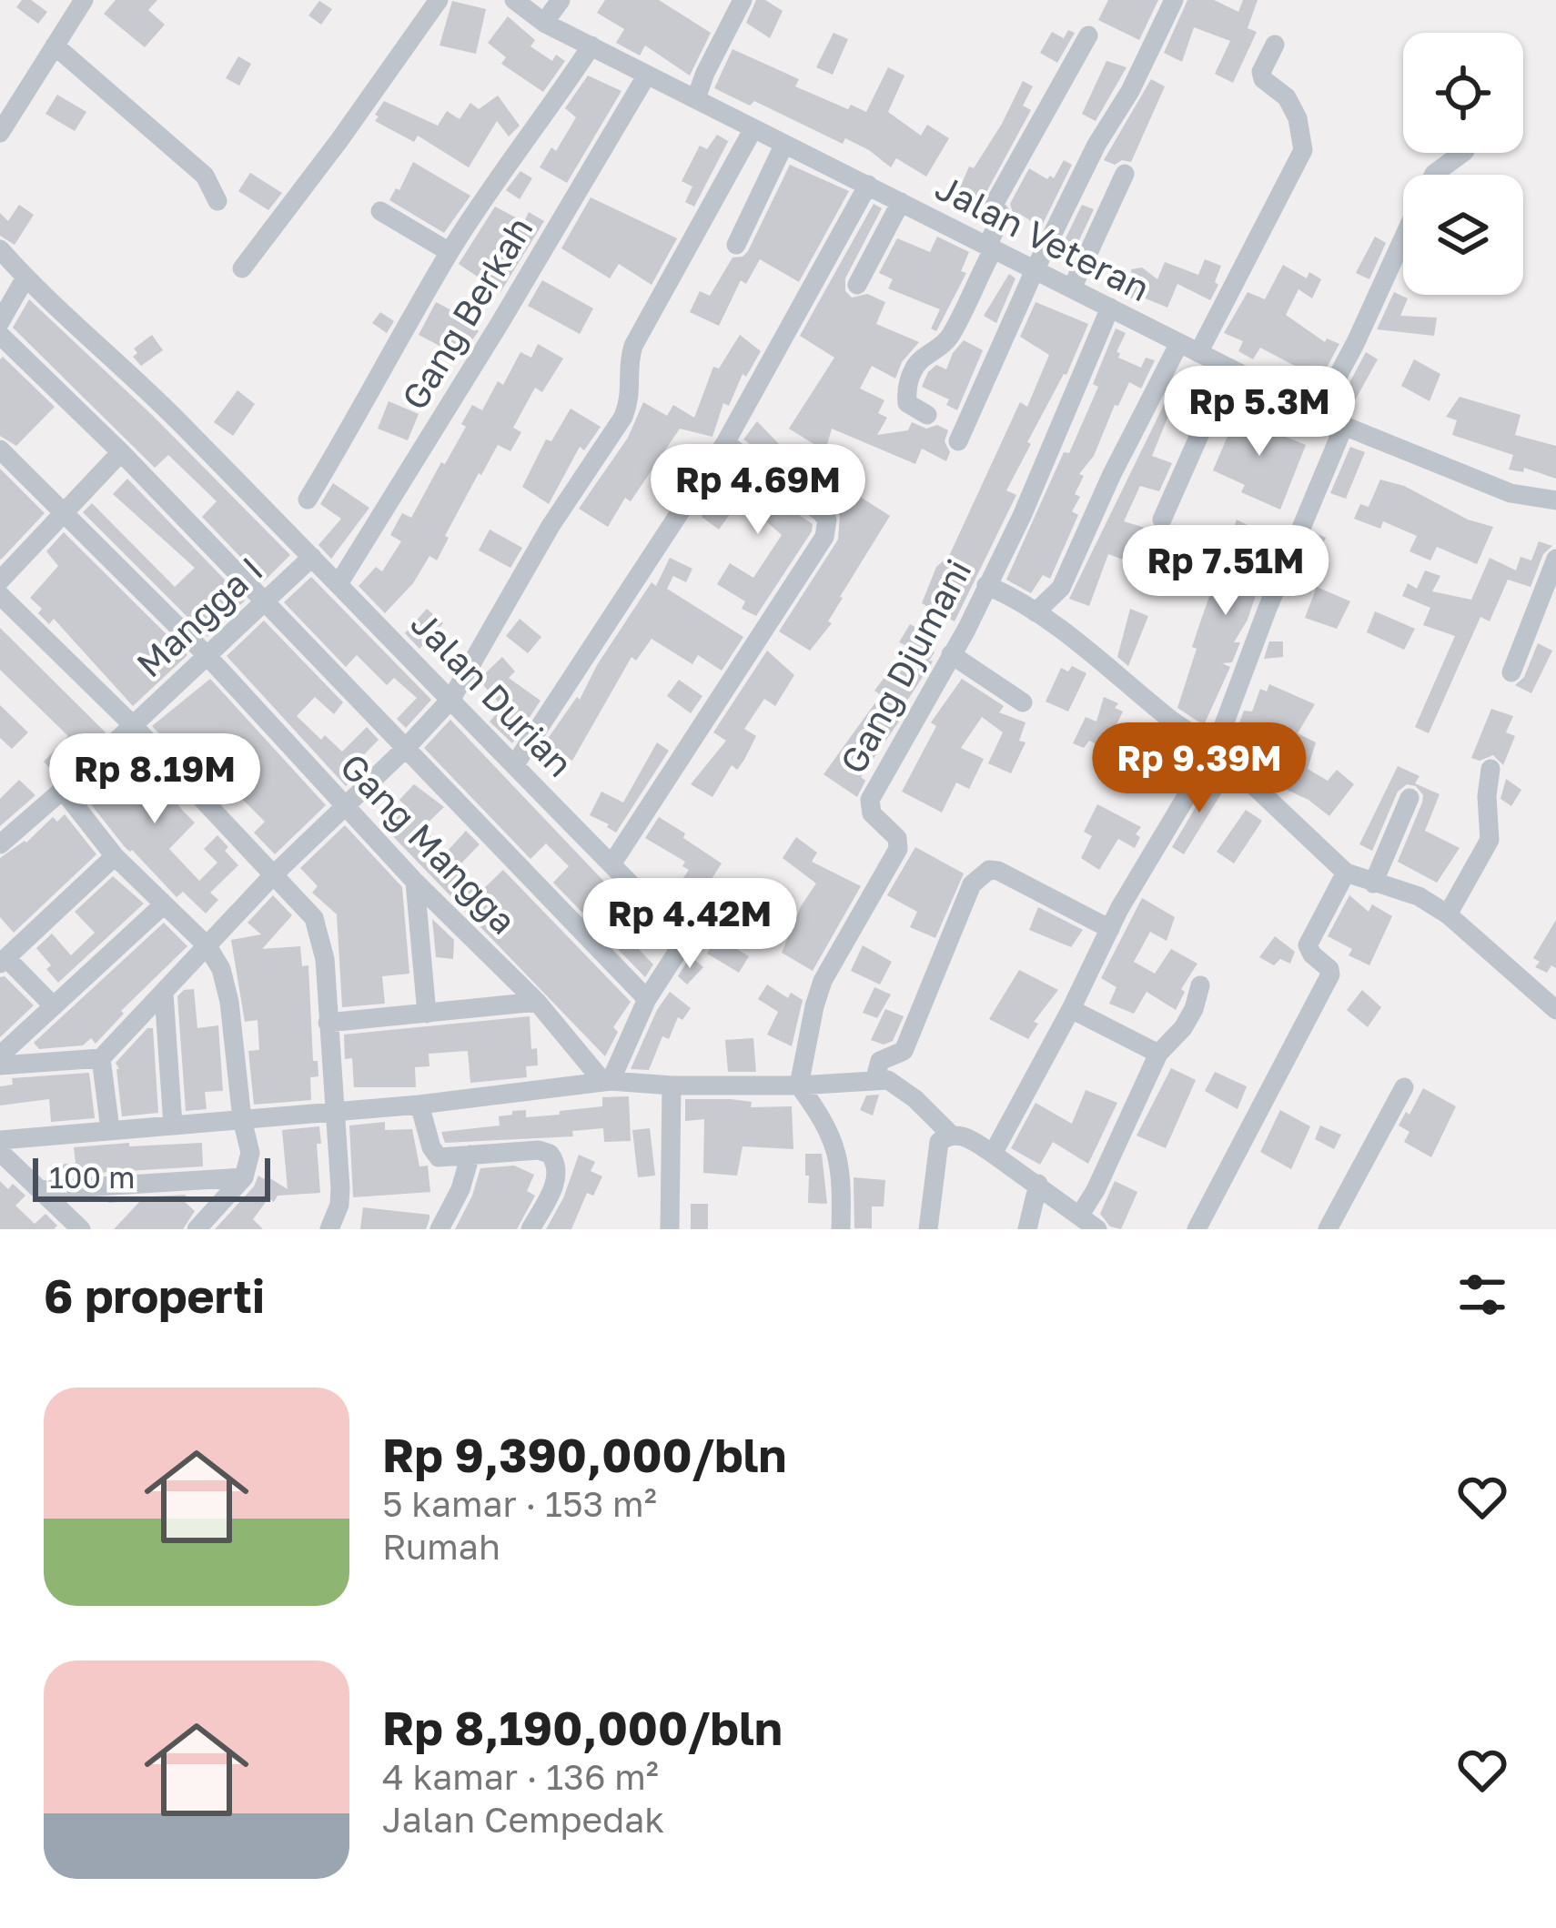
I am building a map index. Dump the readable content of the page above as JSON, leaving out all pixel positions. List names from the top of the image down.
{
  "streets": {
    "street": [
      "Jalan Veteran",
      "Gang Berkah",
      "Mangga I",
      "Gang Djumani",
      "Jalan Durian",
      "Gang Mangga"
    ]
  },
  "crossings": [
    ["Jalan Veteran", "Gang Berkah"],
    ["Jalan Veteran", "Gang Djumani"],
    ["Gang Berkah", "Jalan Durian"],
    ["Mangga I", "Jalan Durian"],
    ["Mangga I", "Gang Mangga"],
    ["Jalan Durian", "Gang Mangga"]
  ],
  "scale_bar": "100 m",
  "page": {
    "price": [
      "Rp 5.3M",
      "Rp 4.69M",
      "Rp 7.51M",
      "Rp 9.39M",
      "Rp 8.19M",
      "Rp 4.42M"
    ],
    "scale": "100 m",
    "heading": "6 properti",
    "list": [
      {
        "name": "Rp 9,390,000/bln",
        "note": "5 kamar · 153 m² · Rumah"
      },
      {
        "name": "Rp 8,190,000/bln",
        "note": "4 kamar · 136 m² · Jalan Cempedak"
      }
    ]
  }
}
